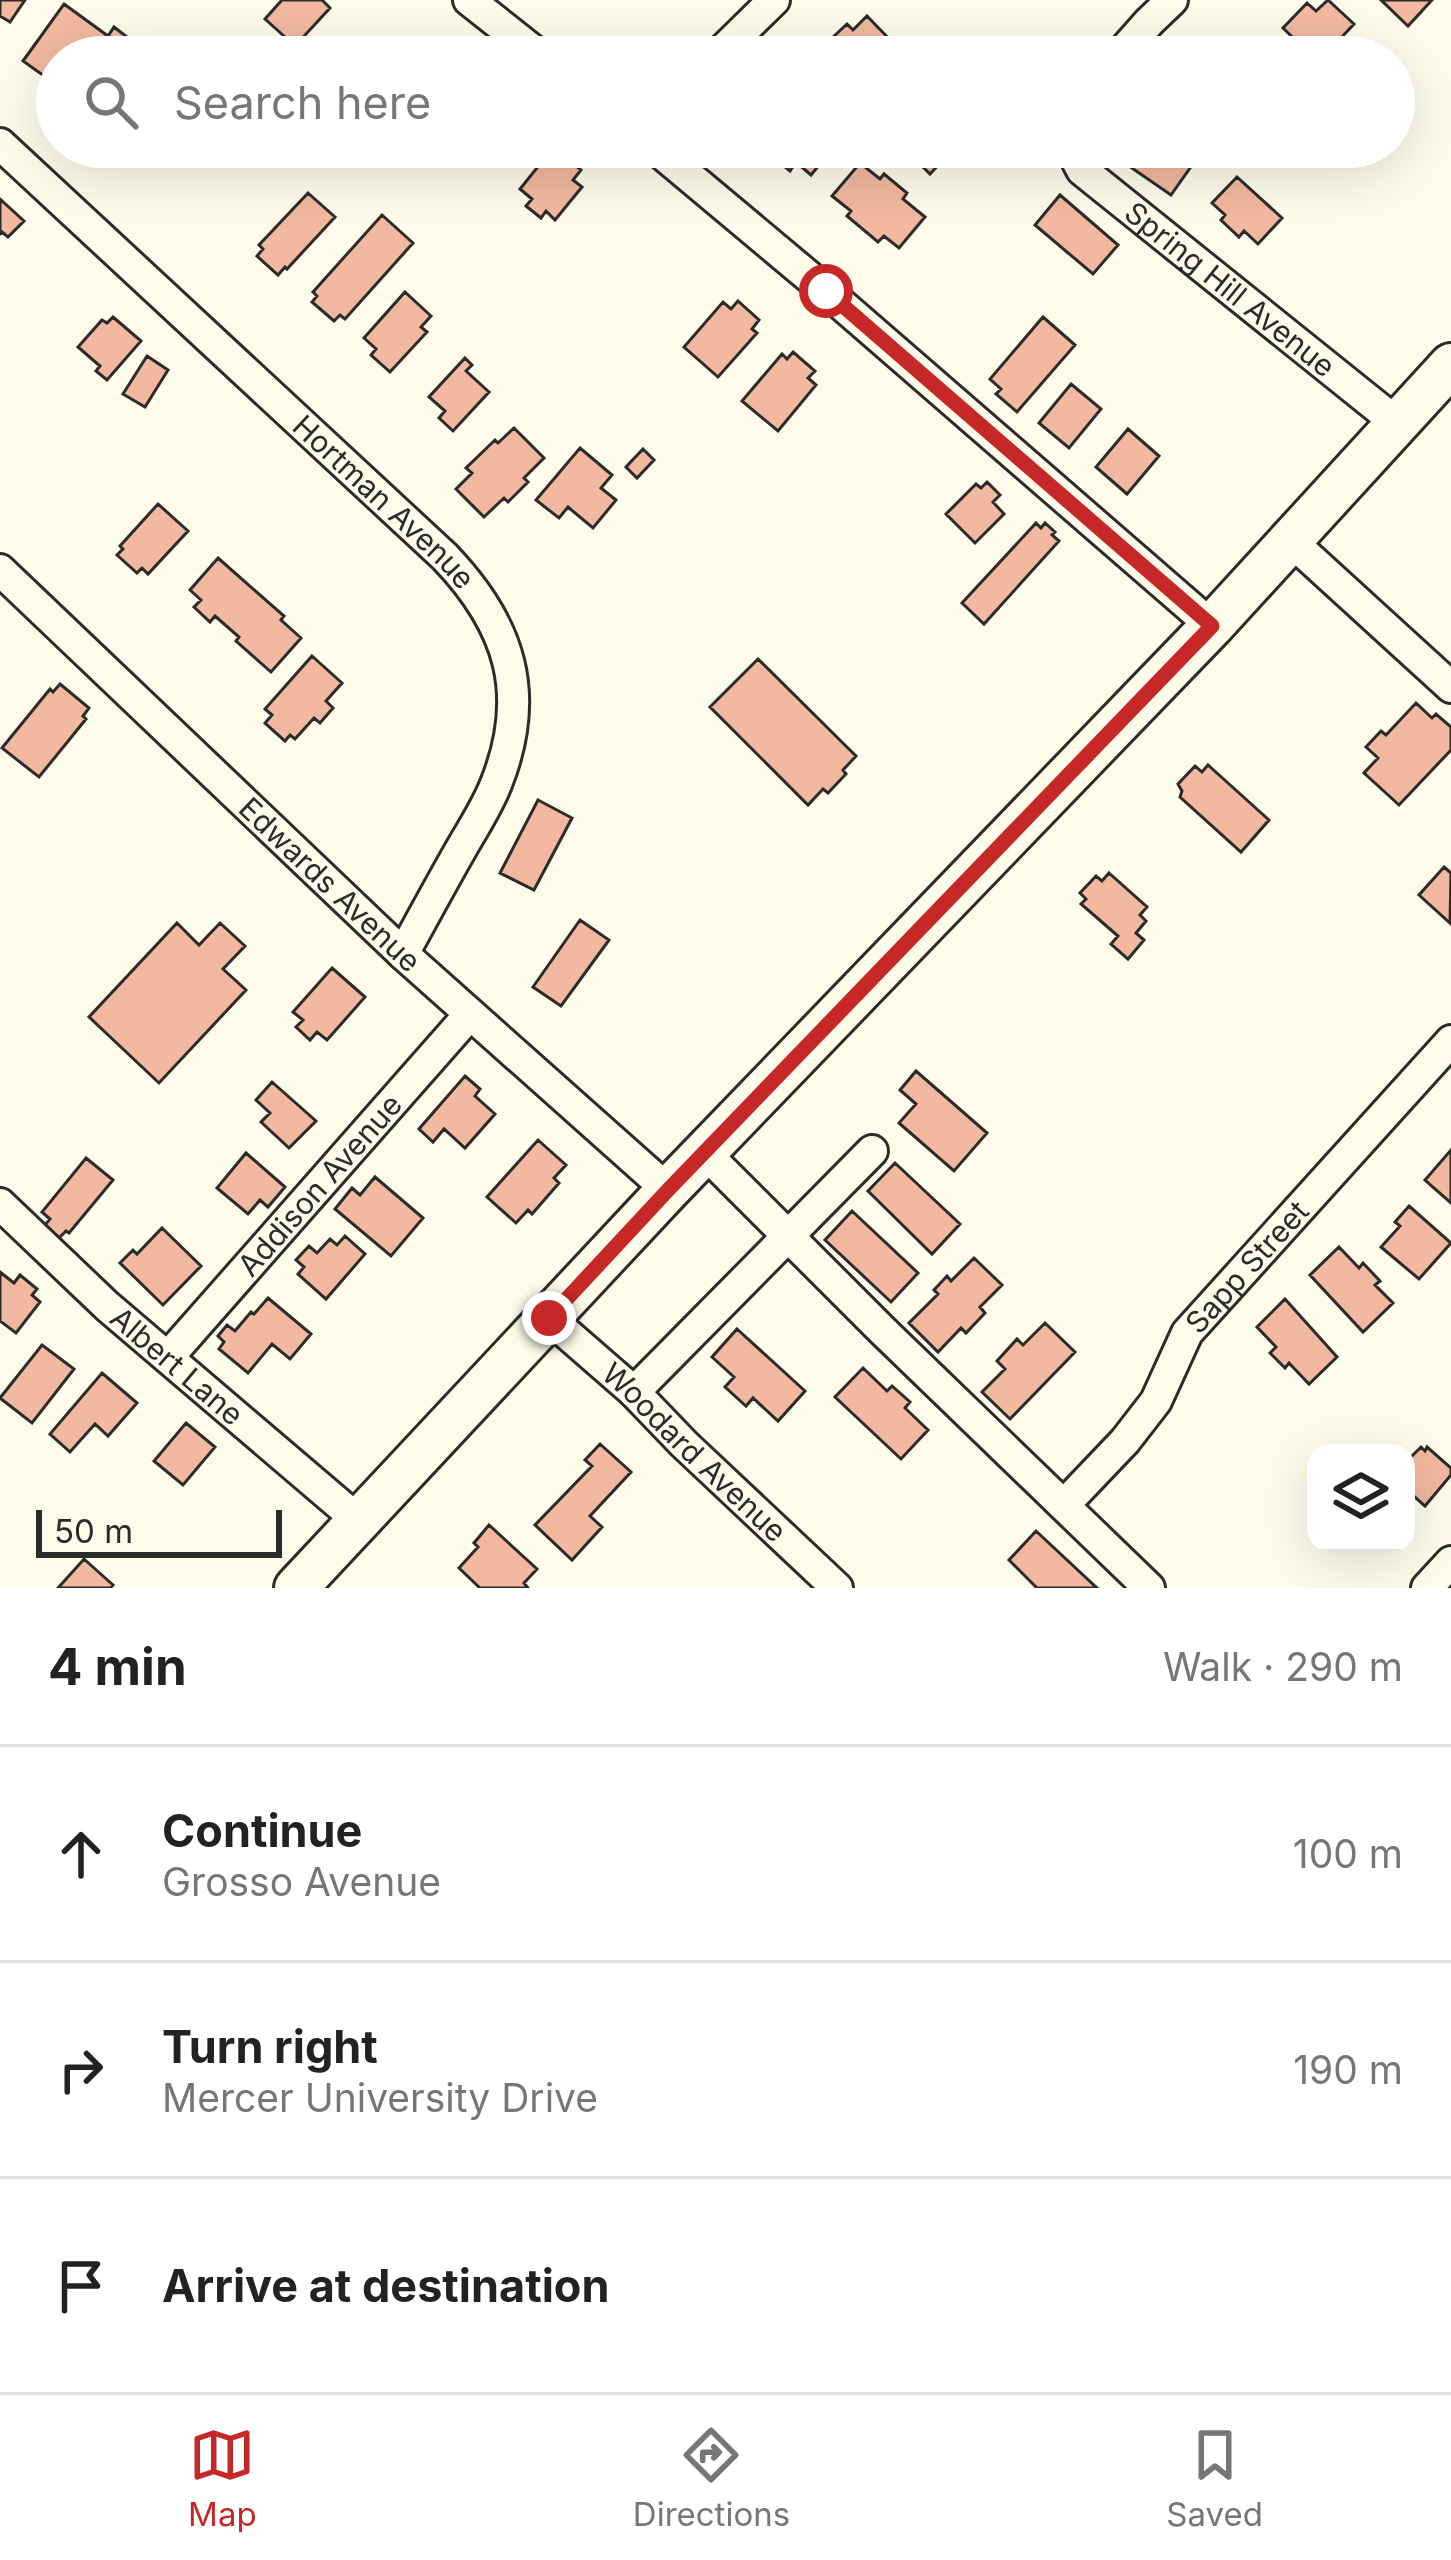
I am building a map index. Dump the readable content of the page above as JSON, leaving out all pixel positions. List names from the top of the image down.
{
  "streets": {
    "street": [
      "Spring Hill Avenue",
      "Hortman Avenue",
      "Edwards Avenue",
      "Addison Avenue",
      "Sapp Street",
      "Albert Lane",
      "Woodard Avenue"
    ]
  },
  "crossings": [
    ["Hortman Avenue", "Edwards Avenue"],
    ["Edwards Avenue", "Addison Avenue"],
    ["Addison Avenue", "Albert Lane"]
  ],
  "scale_bar": "50 m",
  "page": {
    "search": "Search here",
    "scale": "50 m",
    "heading": ["4 min", "Walk · 290 m"],
    "list": [
      ["Continue", "Grosso Avenue", "100 m"],
      ["Turn right", "Mercer University Drive", "190 m"],
      "Arrive at destination"
    ],
    "nav": ["Map", "Directions", "Saved"]
  }
}
